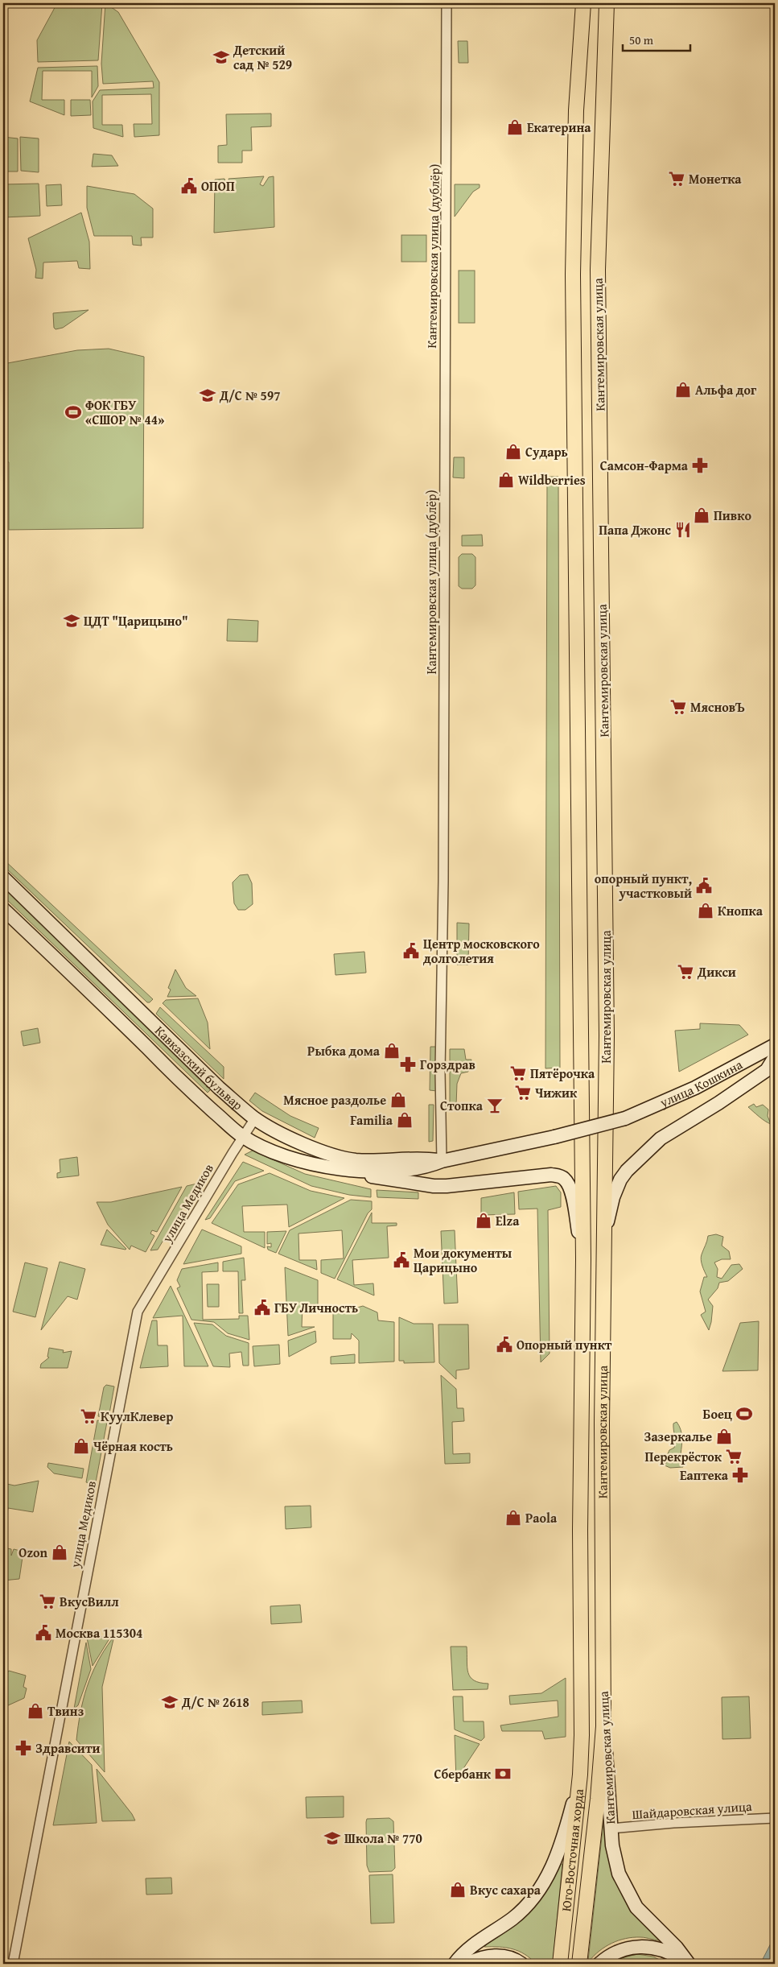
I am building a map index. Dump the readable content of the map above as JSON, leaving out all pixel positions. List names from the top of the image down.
{
  "streets": {
    "main road": [
      "Кантемировская улица",
      "Кавказский бульвар",
      "улица Кошкина",
      "Юго-Восточная хорда"
    ],
    "street": ["Кантемировская улица (дублёр)", "улица Медиков", "Шайдаровская улица"]
  },
  "crossings": [
    ["Кантемировская улица (дублёр)", "Кавказский бульвар"],
    ["Кантемировская улица", "Шайдаровская улица"],
    ["Кантемировская улица", "Юго-Восточная хорда"],
    ["Кавказский бульвар", "улица Кошкина"],
    ["Кавказский бульвар", "улица Медиков"]
  ],
  "places": {
    "school or university": [
      "Детский сад № 529",
      "Д/C № 597",
      "ЦДТ \"Царицыно\"",
      "Д/C № 2618",
      "Школа № 770"
    ],
    "shop": [
      "Екатерина",
      "Альфа дог",
      "Сударь",
      "Wildberries",
      "Пивко",
      "Кнопка",
      "Рыбка дома",
      "Мясное раздолье",
      "Familia",
      "Elza",
      "Зазеркалье",
      "Чёрная кость",
      "Paola",
      "Ozon",
      "Твинз",
      "Вкус сахара"
    ],
    "supermarket": [
      "Монетка",
      "МясновЪ",
      "Дикси",
      "Пятёрочка",
      "Чижик",
      "КуулКлевер",
      "Перекрёсток",
      "ВкусВилл"
    ],
    "public building": [
      "ОПОП",
      "опорный пункт, участковый",
      "Центр московского долголетия",
      "Мои документы Царицыно",
      "ГБУ Личность",
      "Опорный пункт",
      "Москва 115304"
    ],
    "sports": ["ФОК ГБУ «СШОР № 44»", "Боец"],
    "pharmacy": [
      "Самсон-Фарма",
      "Горздрав",
      "Еаптека",
      "Здравсити"
    ],
    "restaurant": ["Папа Джонс"],
    "bar": ["Стопка"],
    "bank": ["Сбербанк"]
  },
  "scale_bar": "50 m"
}
